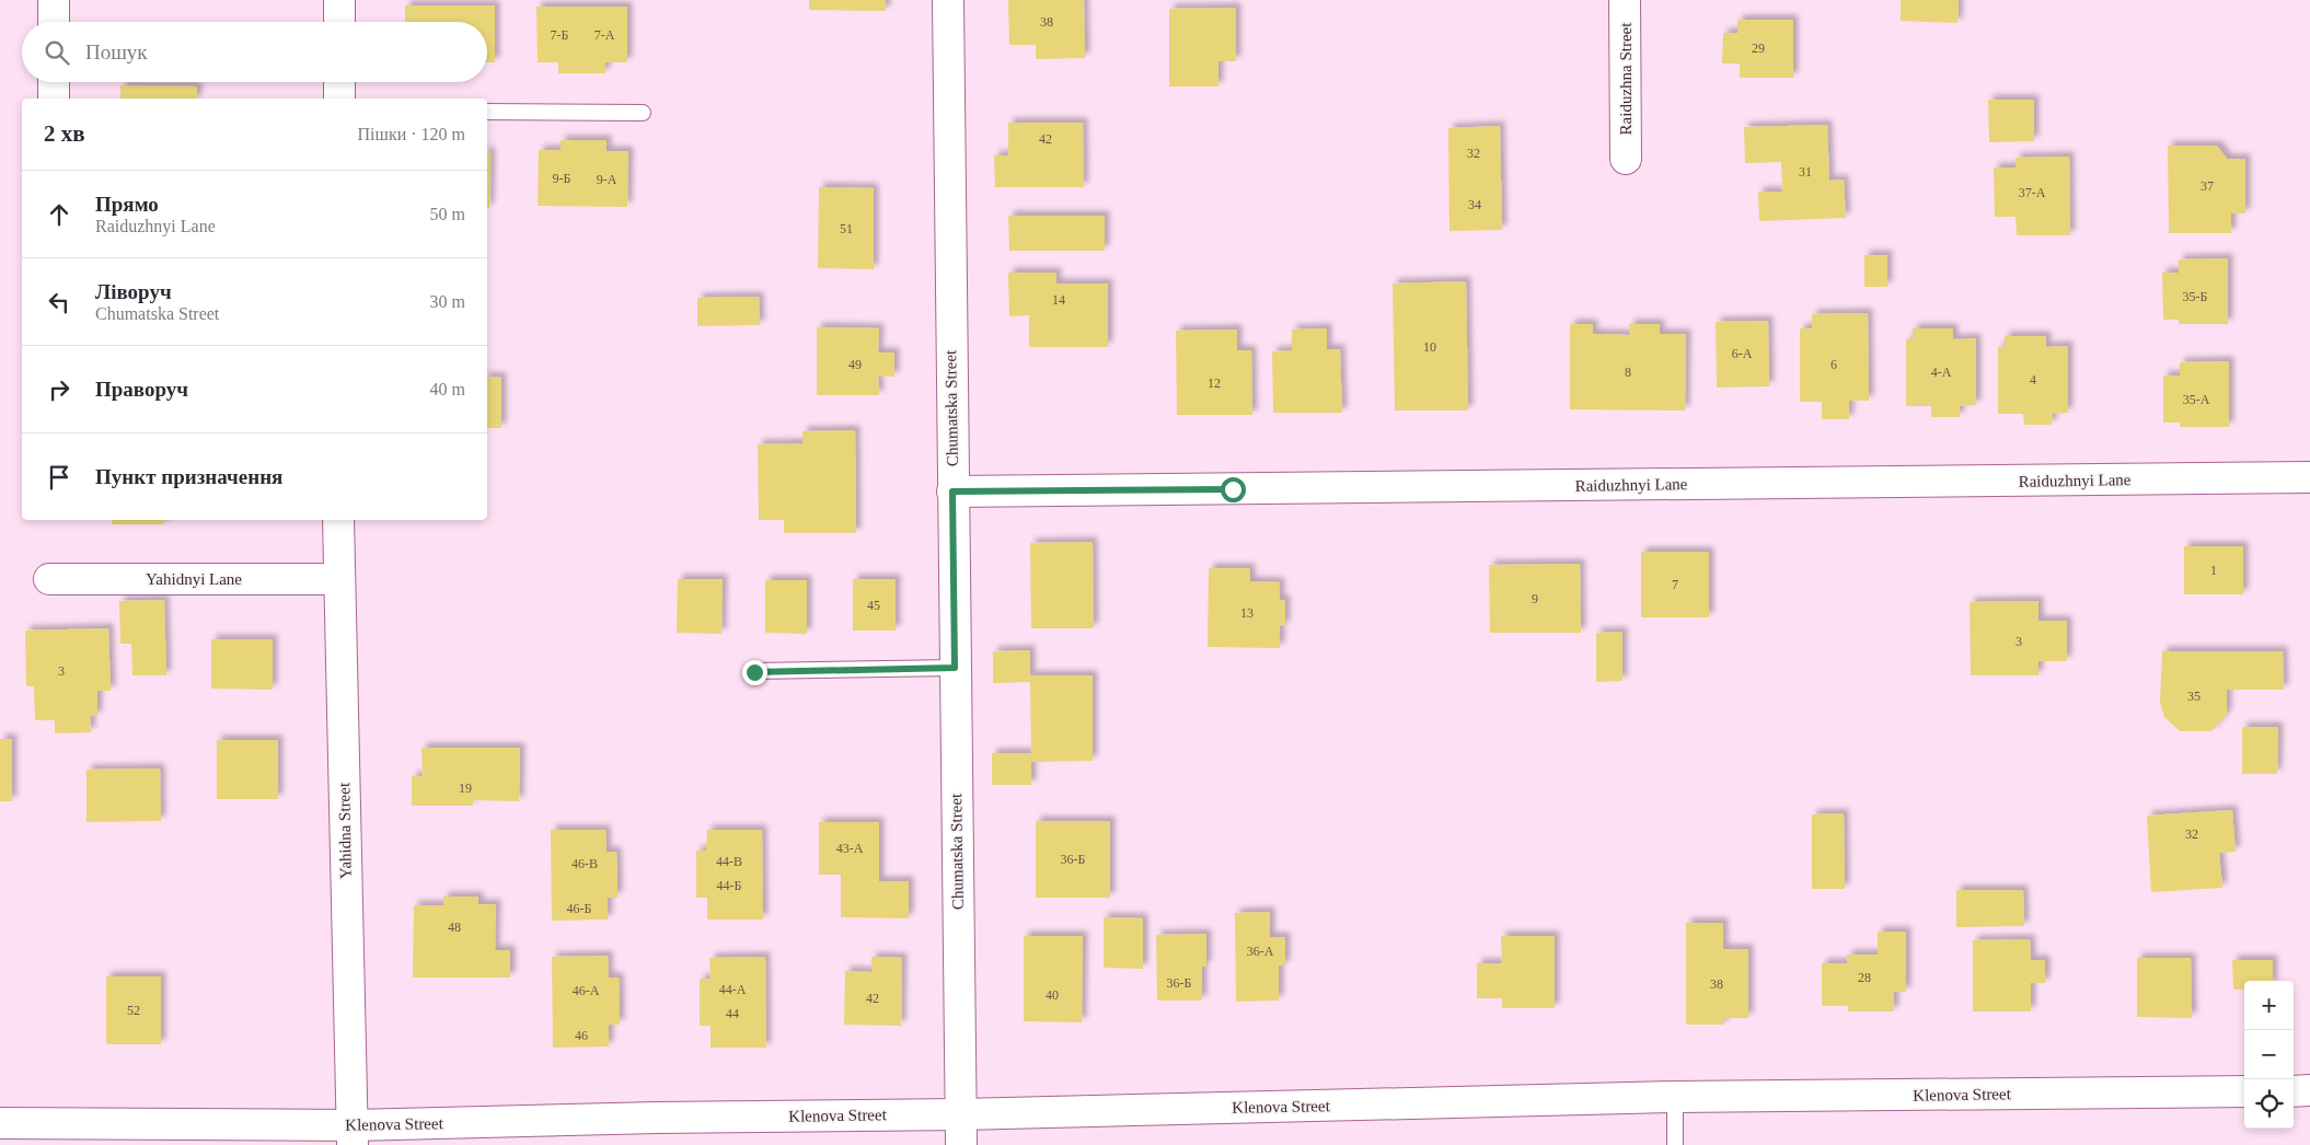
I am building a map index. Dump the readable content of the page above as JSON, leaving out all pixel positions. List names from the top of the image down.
{
  "streets": {
    "street": [
      "Raiduzhna Street",
      "Chumatska Street",
      "Raiduzhnyi Lane",
      "Yahidnyi Lane",
      "Yahidna Street",
      "Klenova Street"
    ]
  },
  "crossings": [
    ["Chumatska Street", "Raiduzhnyi Lane"],
    ["Chumatska Street", "Klenova Street"],
    ["Yahidnyi Lane", "Yahidna Street"],
    ["Yahidna Street", "Klenova Street"]
  ],
  "house_numbers": [
    "38",
    "7-Б",
    "7-А",
    "29",
    "42",
    "32",
    "31",
    "9-Б",
    "9-А",
    "37",
    "37-А",
    "34",
    "51",
    "35-Б",
    "14",
    "10",
    "6-А",
    "49",
    "6",
    "8",
    "4-А",
    "4",
    "12",
    "35-А",
    "1",
    "7",
    "9",
    "45",
    "13",
    "3",
    "3",
    "35",
    "19",
    "32",
    "43-А",
    "36-Б",
    "44-В",
    "46-В",
    "44-Б",
    "46-Б",
    "48",
    "36-А",
    "28",
    "36-Б",
    "38",
    "44-А",
    "46-А",
    "40",
    "42",
    "52",
    "44",
    "46"
  ],
  "page": {
    "search": "Пошук",
    "heading": ["2 хв", "Пішки · 120 m"],
    "list": [
      ["Прямо", "Raiduzhnyi Lane", "50 m"],
      ["Ліворуч", "Chumatska Street", "30 m"],
      ["Праворуч", "40 m"],
      "Пункт призначення"
    ],
    "map_buttons": ["+", "−"]
  }
}
